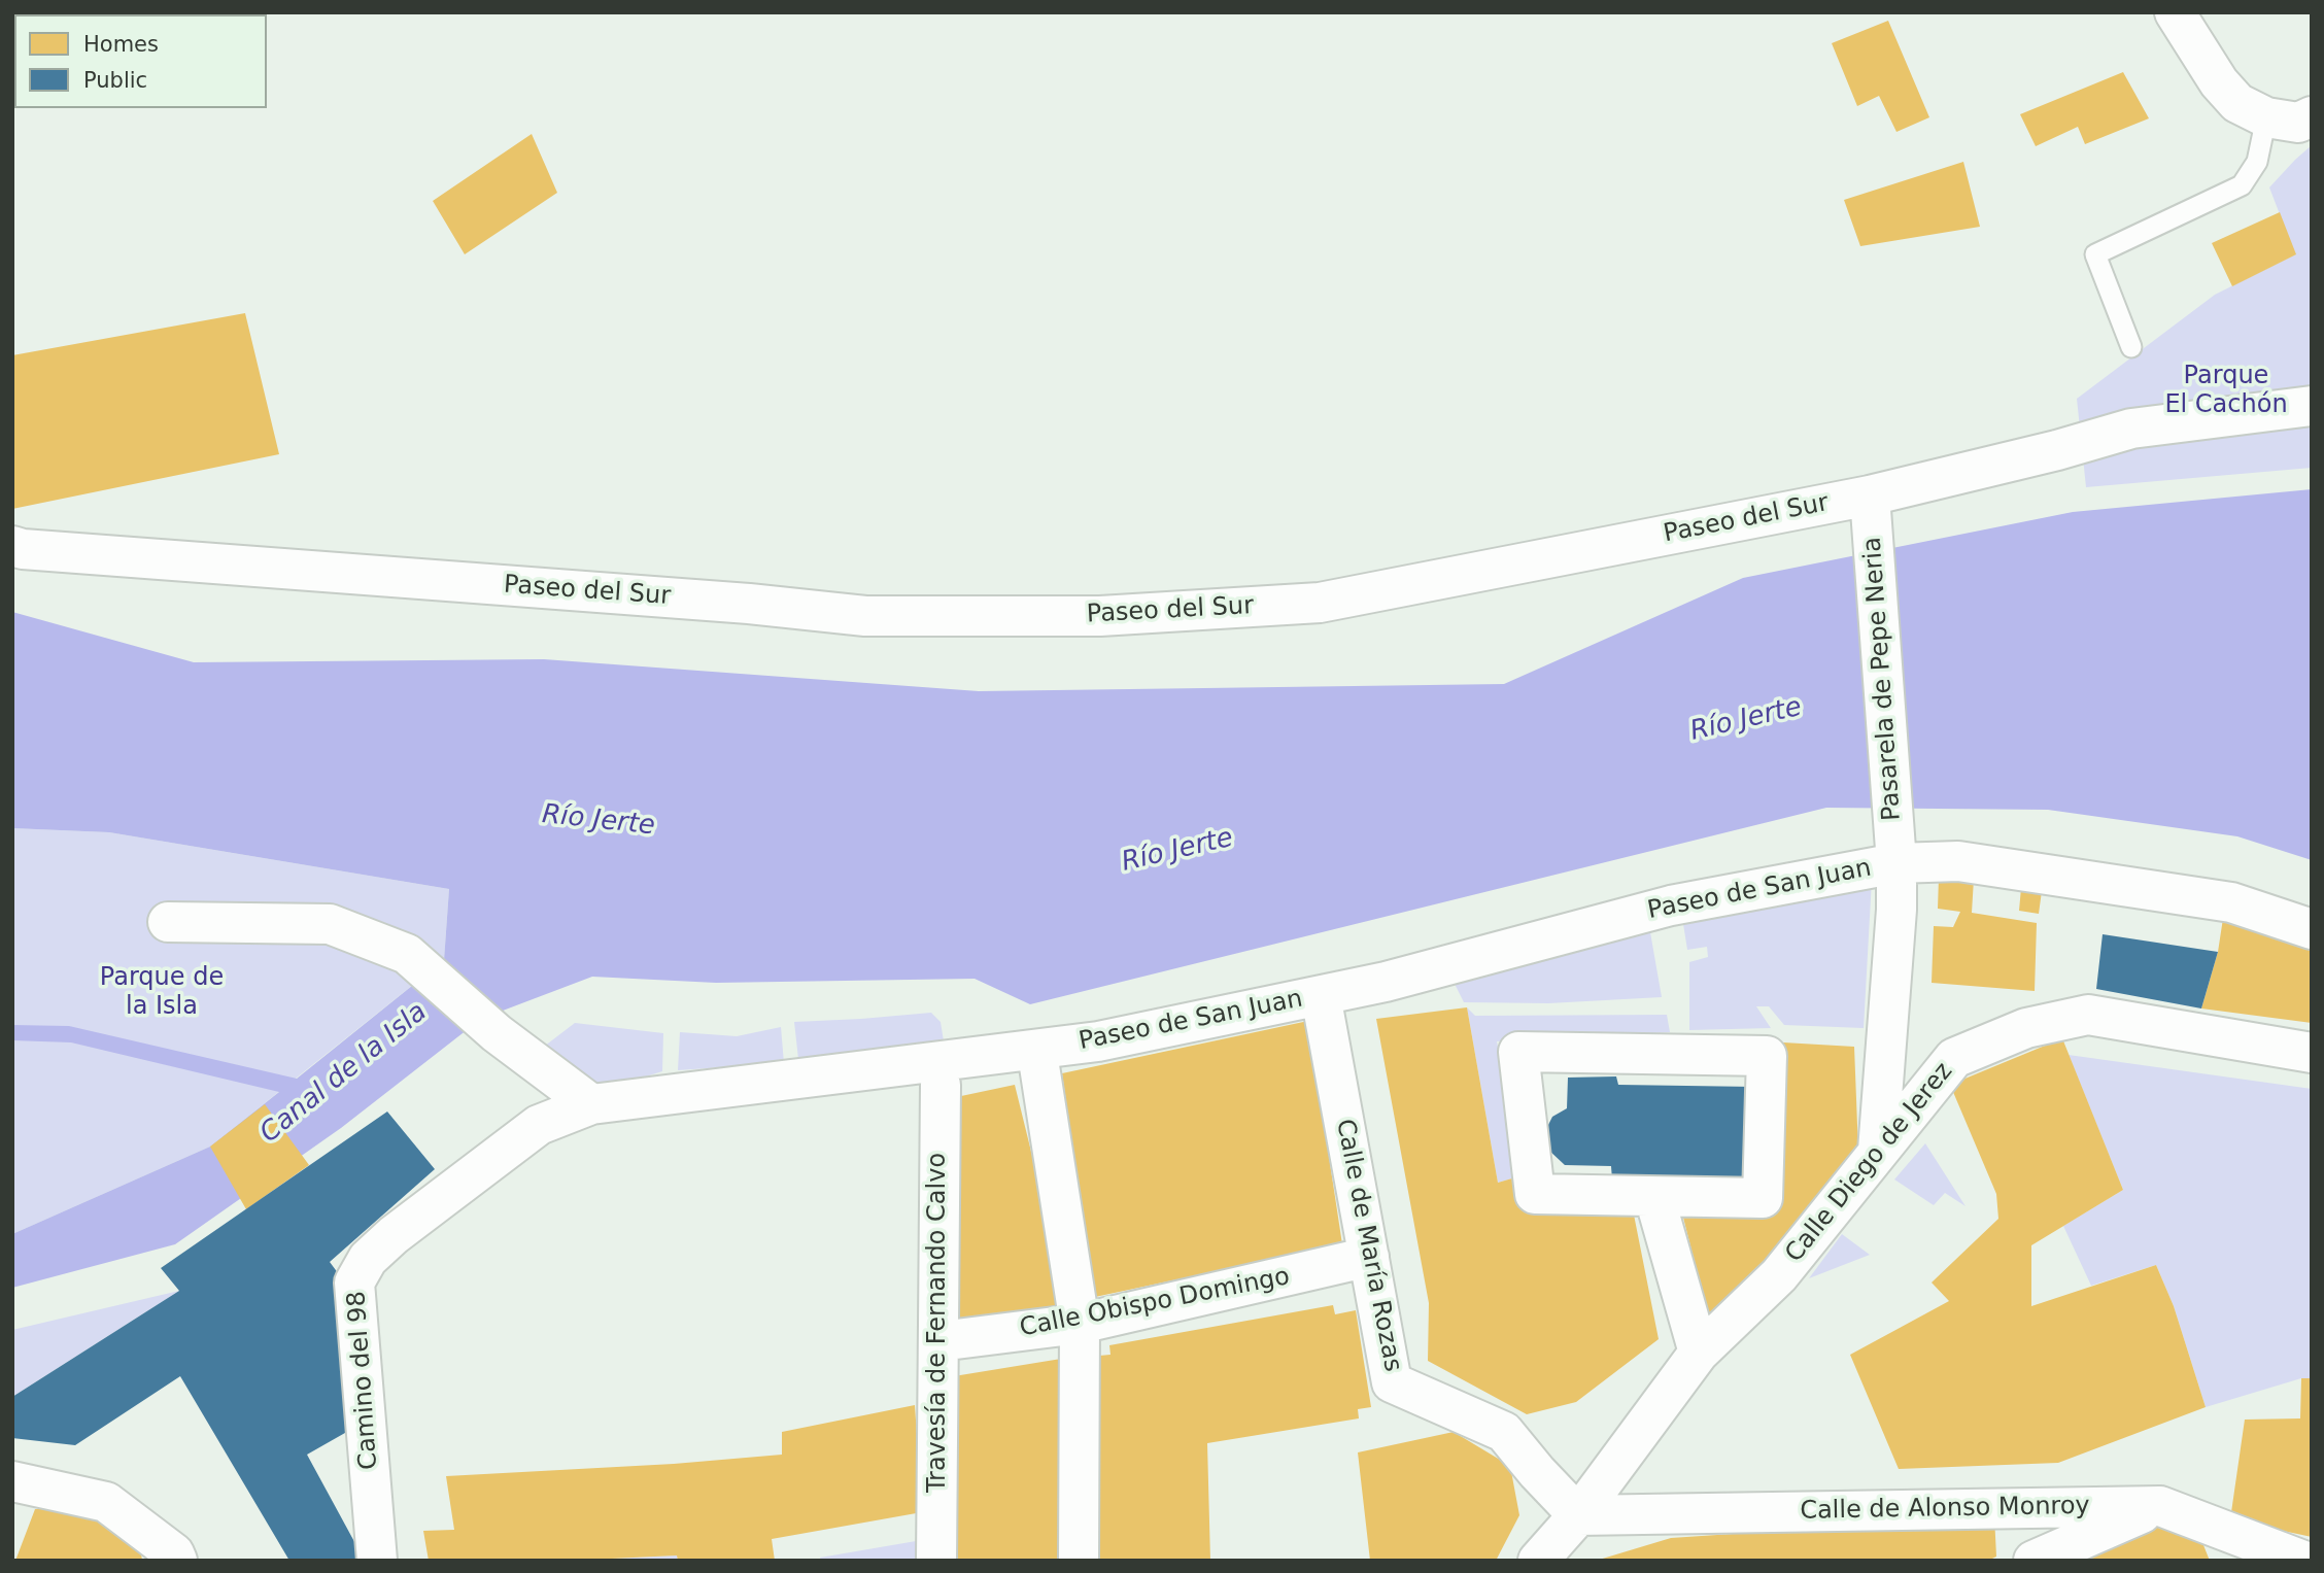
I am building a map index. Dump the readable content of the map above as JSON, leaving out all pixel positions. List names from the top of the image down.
{
  "streets": {
    "street": [
      "Paseo del Sur",
      "Pasarela de Pepe Neria",
      "Paseo de San Juan",
      "Calle Diego de Jerez",
      "Calle de María Rozas",
      "Calle Obispo Domingo",
      "Travesía de Fernando Calvo",
      "Camino del 98",
      "Calle de Alonso Monroy"
    ]
  },
  "crossings": [
    ["Paseo del Sur", "Pasarela de Pepe Neria"],
    ["Pasarela de Pepe Neria", "Paseo de San Juan"],
    ["Pasarela de Pepe Neria", "Calle Diego de Jerez"],
    ["Paseo de San Juan", "Camino del 98"],
    ["Calle Diego de Jerez", "Calle de María Rozas"],
    ["Calle Diego de Jerez", "Calle de Alonso Monroy"],
    ["Calle de María Rozas", "Calle Obispo Domingo"],
    ["Calle de María Rozas", "Calle de Alonso Monroy"],
    ["Calle Obispo Domingo", "Travesía de Fernando Calvo"]
  ],
  "water": ["Río Jerte", "Canal de la Isla"],
  "parks": ["Parque El Cachón", "Parque de la Isla"],
  "legend": ["Homes", "Public"]
}
